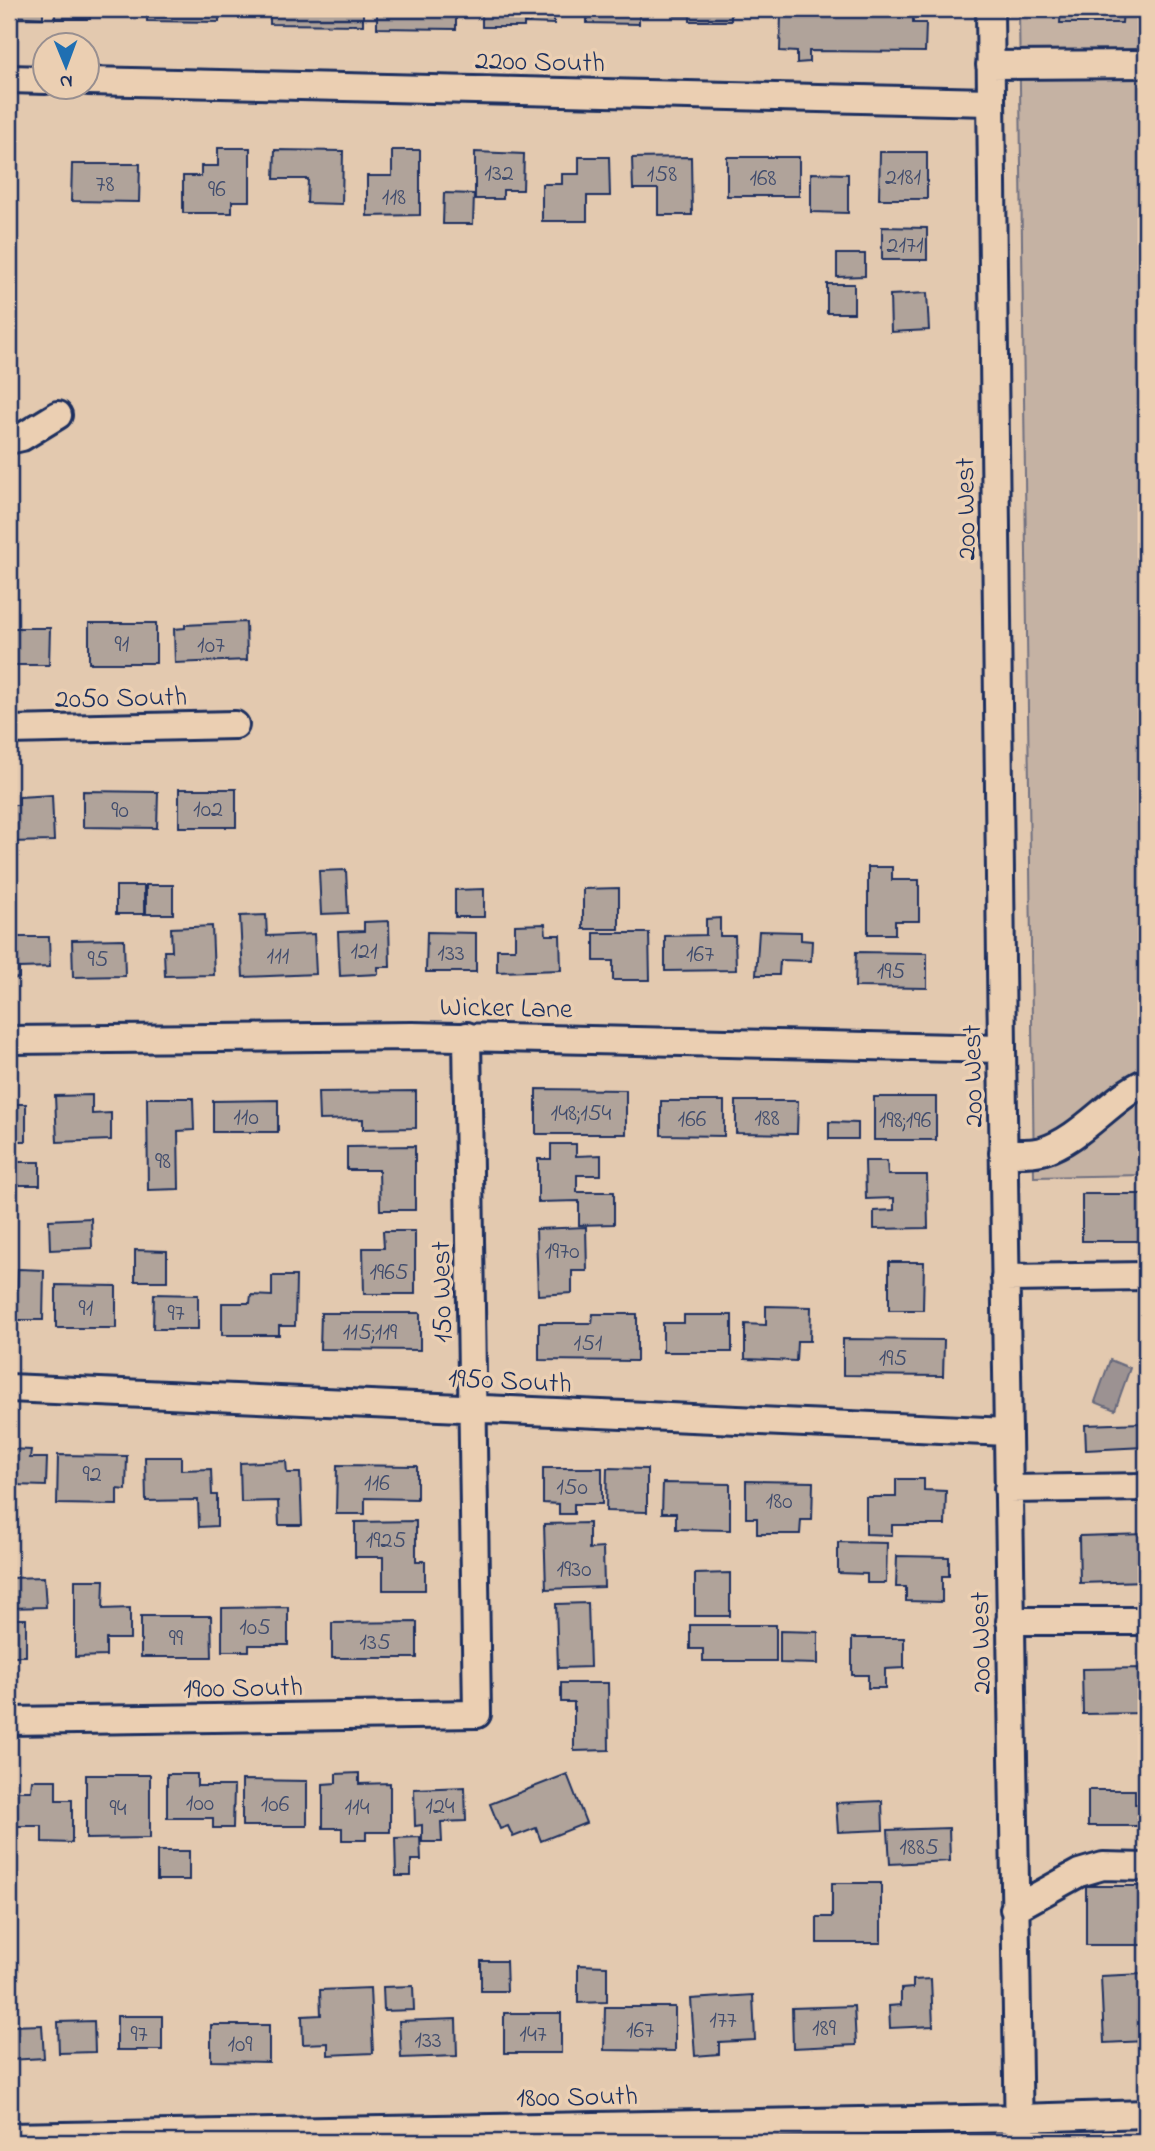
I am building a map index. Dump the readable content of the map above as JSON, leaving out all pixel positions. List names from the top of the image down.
{
  "streets": {
    "street": [
      "2200 South",
      "200 West",
      "2050 South",
      "Wicker Lane",
      "150 West",
      "1950 South",
      "1900 South",
      "1800 South"
    ]
  },
  "crossings": [
    ["2200 South", "200 West"],
    ["200 West", "Wicker Lane"],
    ["200 West", "1950 South"],
    ["200 West", "1800 South"],
    ["Wicker Lane", "150 West"],
    ["150 West", "1950 South"],
    ["150 West", "1900 South"]
  ],
  "house_numbers": [
    "132",
    "158",
    "2181",
    "168",
    "78",
    "96",
    "118",
    "2171",
    "91",
    "107",
    "102",
    "90",
    "121",
    "133",
    "167",
    "111",
    "95",
    "195",
    "148;154",
    "110",
    "188",
    "166",
    "198;196",
    "98",
    "1970",
    "1965",
    "91",
    "97",
    "115;119",
    "151",
    "195",
    "92",
    "116",
    "150",
    "180",
    "1925",
    "1930",
    "105",
    "99",
    "135",
    "100",
    "106",
    "124",
    "114",
    "94",
    "1885",
    "177",
    "189",
    "167",
    "97",
    "147",
    "133",
    "109"
  ],
  "north": "bottom"
}
